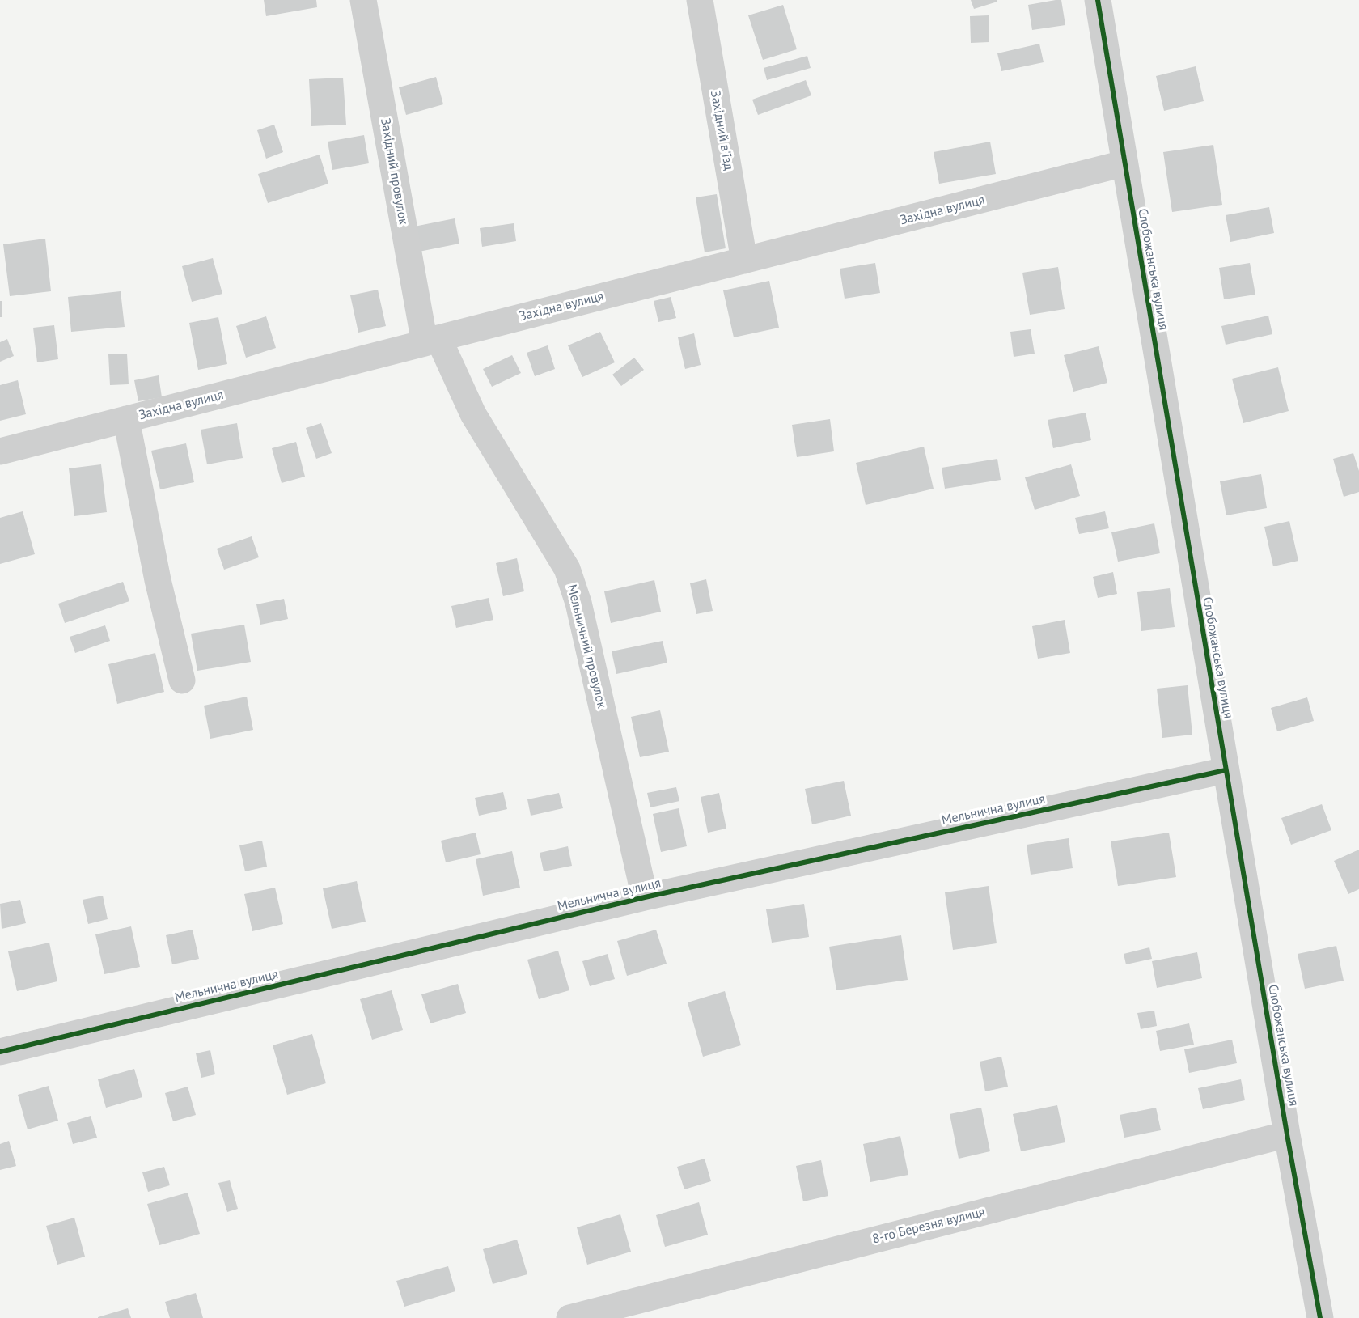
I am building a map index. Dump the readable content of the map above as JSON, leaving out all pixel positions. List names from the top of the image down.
{
  "streets": {
    "street": [
      "Західний в'їзд",
      "Західний провулок",
      "Західна вулиця",
      "Слобожанська вулиця",
      "Мельничний провулок",
      "Мельнична вулиця",
      "8-го Березня вулиця"
    ]
  },
  "crossings": [
    ["Західний в'їзд", "Західна вулиця"],
    ["Західний провулок", "Західна вулиця"],
    ["Західний провулок", "Мельничний провулок"],
    ["Західна вулиця", "Слобожанська вулиця"],
    ["Західна вулиця", "Мельничний провулок"],
    ["Слобожанська вулиця", "Мельнична вулиця"],
    ["Слобожанська вулиця", "8-го Березня вулиця"],
    ["Мельничний провулок", "Мельнична вулиця"]
  ]
}
